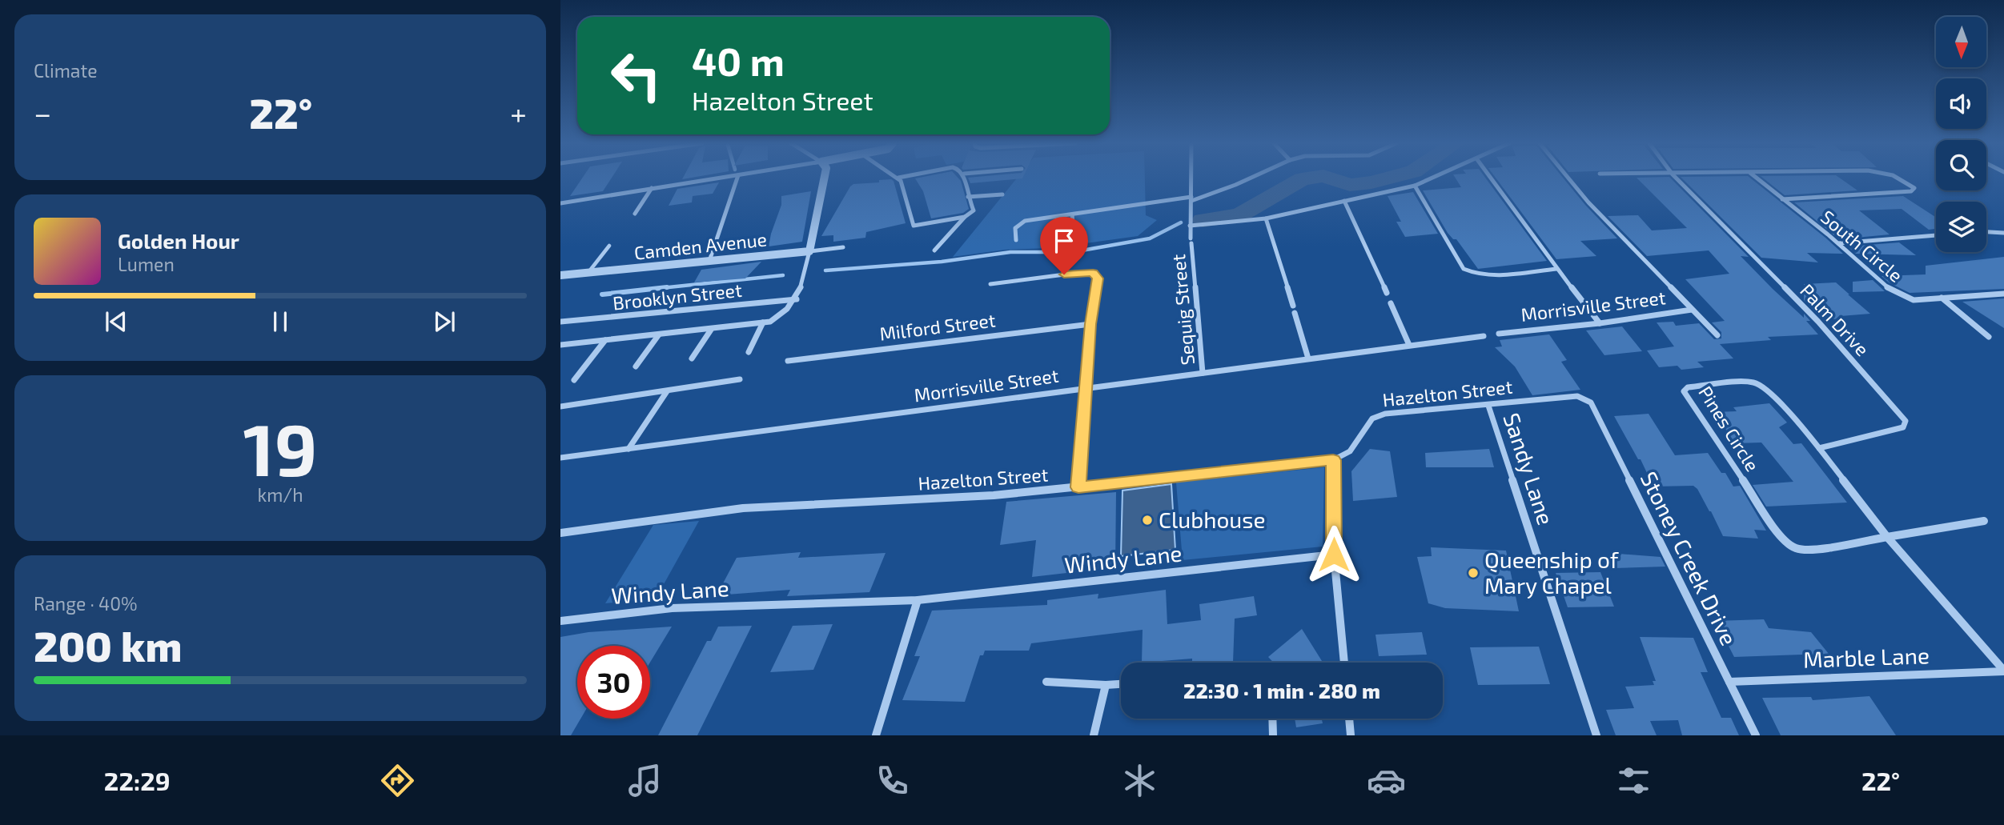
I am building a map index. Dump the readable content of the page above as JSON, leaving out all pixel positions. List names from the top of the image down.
{
  "streets": {
    "street": [
      "Camden Avenue",
      "South Circle",
      "Brooklyn Street",
      "Morrisville Street",
      "Sequig Street",
      "Palm Drive",
      "Milford Street",
      "Hazelton Street",
      "Pines Circle",
      "Sandy Lane",
      "Stoney Creek Drive",
      "Windy Lane",
      "Marble Lane"
    ]
  },
  "crossings": [
    ["Morrisville Street", "Sequig Street"],
    ["Palm Drive", "Pines Circle"],
    ["Hazelton Street", "Sandy Lane"],
    ["Hazelton Street", "Stoney Creek Drive"],
    ["Pines Circle", "Marble Lane"],
    ["Stoney Creek Drive", "Marble Lane"]
  ],
  "places": ["Clubhouse", "Queenship of Mary Chapel"],
  "north": "bottom",
  "page": {
    "tile": [
      "Climate",
      ["19", "km/h"],
      ["Range · 40%", "200 km"]
    ],
    "turn": ["40 m", "Hazelton Street"],
    "heat": ["−", "22°", "+"],
    "song": ["Golden Hour", "Lumen"],
    "limit": "30",
    "trip": "22:30 · 1 min · 280 m",
    "tabs": ["22:29", "22°"]
  }
}
